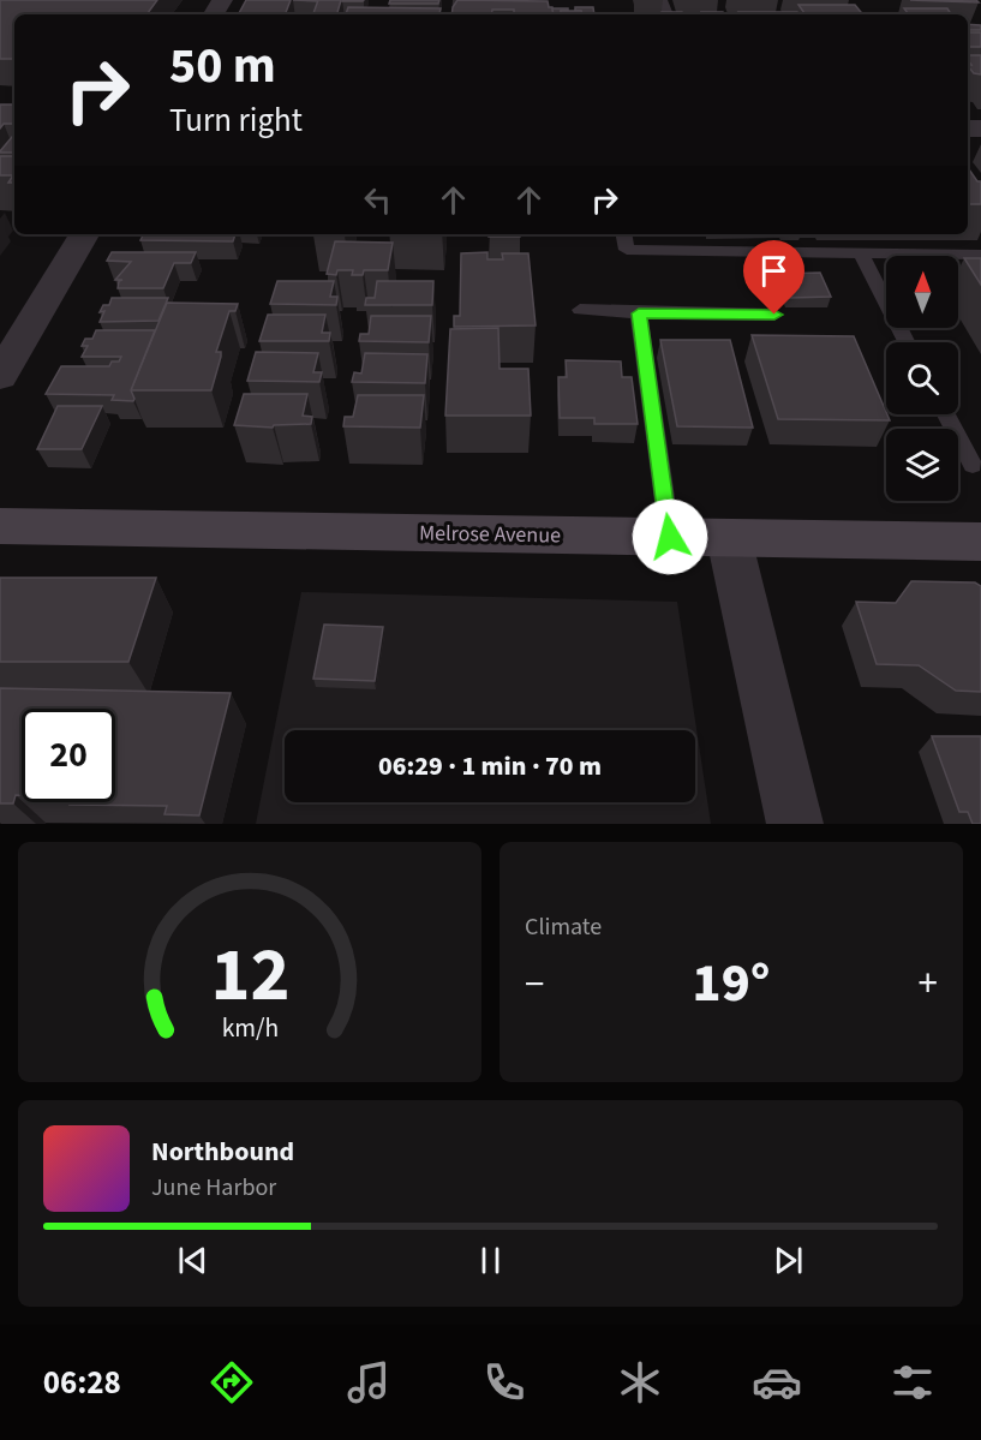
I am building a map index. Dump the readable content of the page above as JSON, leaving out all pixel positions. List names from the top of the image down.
{
  "streets": {
    "main road": ["Melrose Avenue"]
  },
  "north": "top",
  "page": {
    "turn": ["50 m", "Turn right"],
    "limit": "20",
    "trip": "06:29 · 1 min · 70 m",
    "tile": "Climate",
    "heat": ["−", "19°", "+"],
    "song": ["Northbound", "June Harbor"],
    "tabs": "06:28",
    "gauge": ["12", "km/h"]
  }
}
